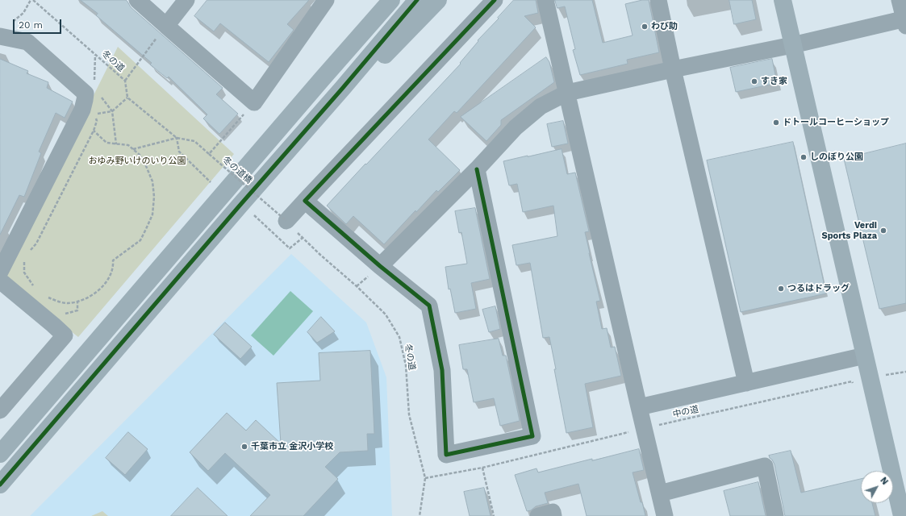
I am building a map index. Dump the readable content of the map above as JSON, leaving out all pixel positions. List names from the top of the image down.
{
  "streets": {
    "path": ["冬の道", "冬の道橋", "中の道"]
  },
  "crossings": [
    ["冬の道", "中の道"]
  ],
  "parks": ["おゆみ野いけのいり公園"],
  "places": [
    "わび助",
    "すき家",
    "ドトールコーヒーショップ",
    "しのぼり公園",
    "Verdi Sports Plaza",
    "つるはドラッグ",
    "千葉市立 金沢小学校"
  ],
  "scale_bar": "20 m",
  "north": "top right"
}
